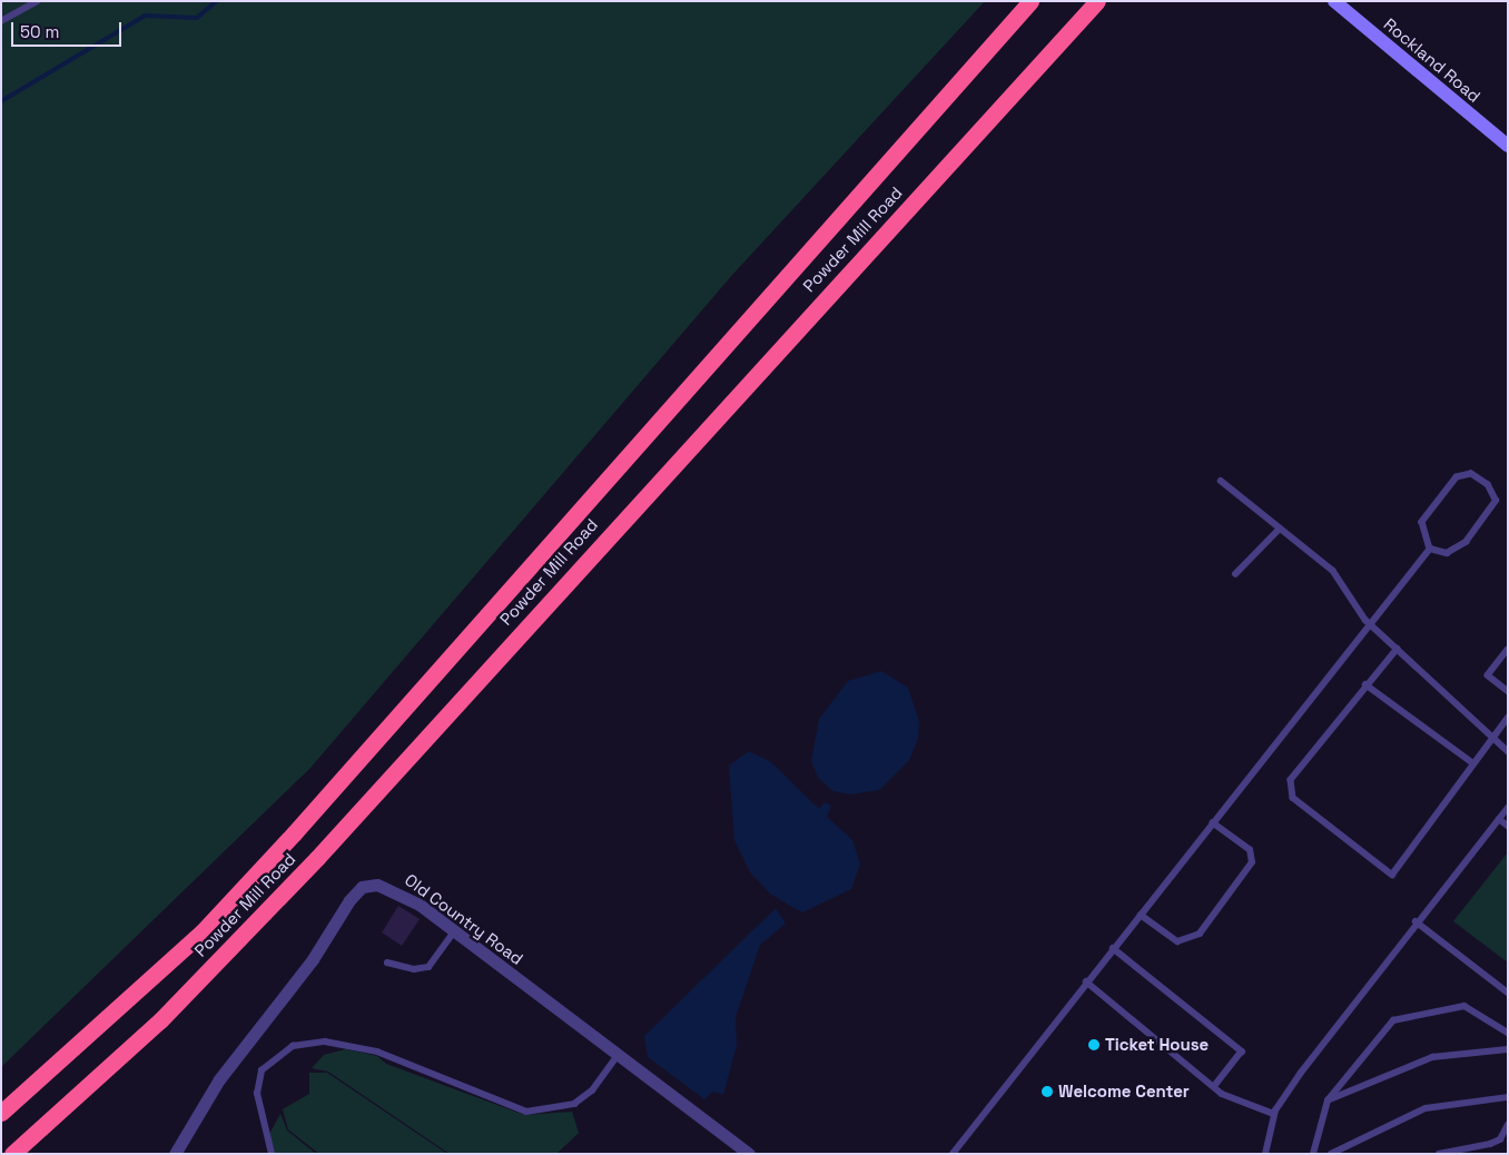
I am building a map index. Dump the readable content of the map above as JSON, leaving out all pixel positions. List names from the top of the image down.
{
  "streets": {
    "highway": ["Powder Mill Road"],
    "street": ["Rockland Road", "Old Country Road"]
  },
  "places": ["Ticket House", "Welcome Center"],
  "scale_bar": "50 m"
}
